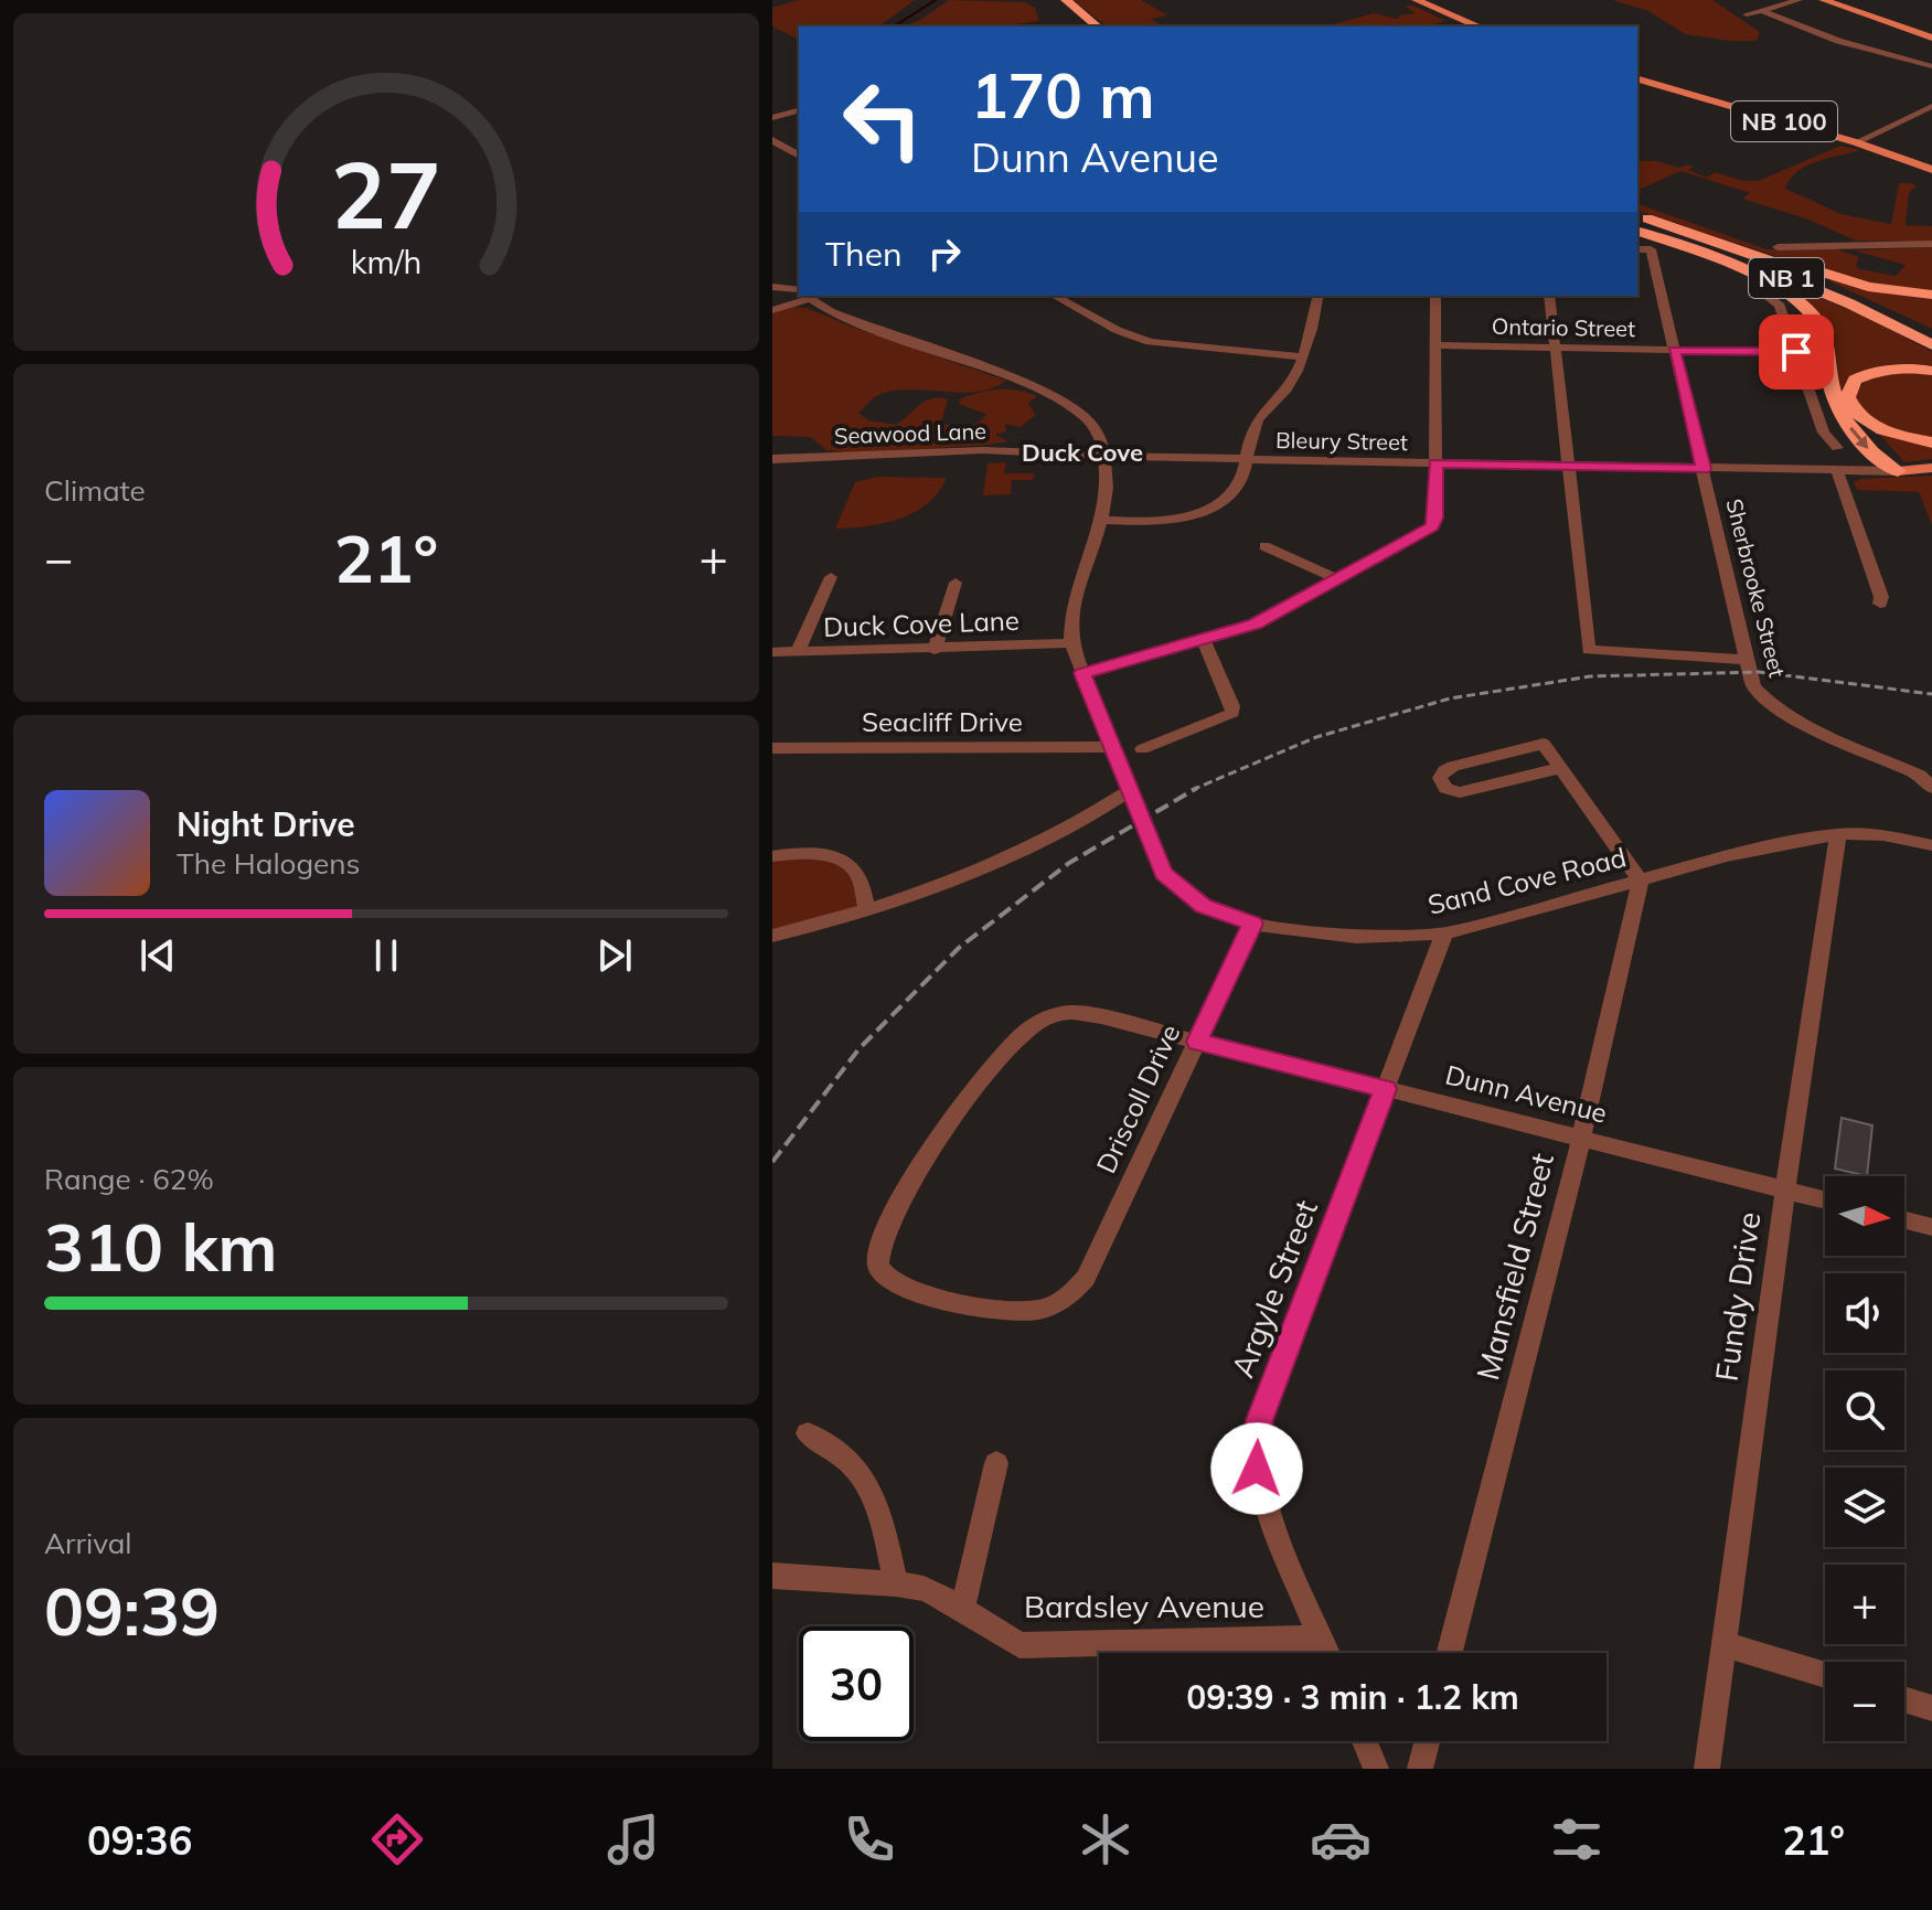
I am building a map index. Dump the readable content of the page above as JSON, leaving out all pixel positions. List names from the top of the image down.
{
  "streets": {
    "highway": ["NB 1"],
    "main road": ["NB 100"],
    "street": [
      "Ontario Street",
      "Seawood Lane",
      "Bleury Street",
      "Sherbrooke Street",
      "Duck Cove Lane",
      "Seacliff Drive",
      "Sand Cove Road",
      "Dunn Avenue",
      "Driscoll Drive",
      "Mansfield Street",
      "Argyle Street",
      "Fundy Drive",
      "Bardsley Avenue"
    ]
  },
  "crossings": [
    ["Ontario Street", "Sherbrooke Street"],
    ["Seawood Lane", "Bleury Street"],
    ["Seawood Lane", "Sand Cove Road"],
    ["Bleury Street", "Sherbrooke Street"],
    ["Bleury Street", "Sand Cove Road"],
    ["Duck Cove Lane", "Sand Cove Road"],
    ["Seacliff Drive", "Sand Cove Road"],
    ["Sand Cove Road", "Driscoll Drive"],
    ["Sand Cove Road", "Mansfield Street"],
    ["Sand Cove Road", "Argyle Street"],
    ["Sand Cove Road", "Fundy Drive"],
    ["Dunn Avenue", "Driscoll Drive"],
    ["Dunn Avenue", "Mansfield Street"],
    ["Dunn Avenue", "Argyle Street"],
    ["Dunn Avenue", "Fundy Drive"],
    ["Argyle Street", "Bardsley Avenue"]
  ],
  "districts": ["Duck Cove"],
  "north": "right",
  "page": {
    "turn": ["170 m", "Dunn Avenue"],
    "then": "Then",
    "tile": [
      "Climate",
      ["Range · 62%", "310 km"],
      ["Arrival", "09:39"]
    ],
    "heat": ["−", "21°", "+"],
    "song": ["Night Drive", "The Halogens"],
    "map_buttons": ["+", "−"],
    "limit": "30",
    "trip": "09:39 · 3 min · 1.2 km",
    "tabs": ["09:36", "21°"],
    "gauge": ["27", "km/h"]
  }
}
